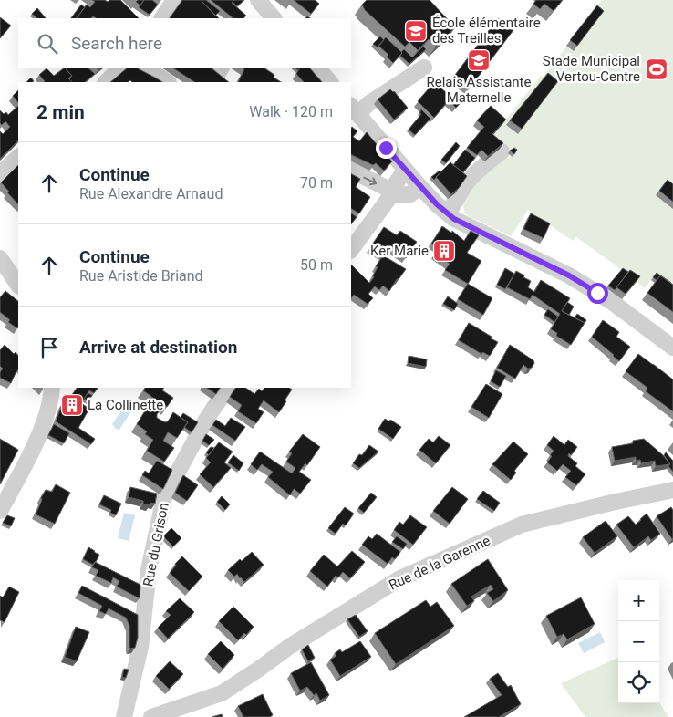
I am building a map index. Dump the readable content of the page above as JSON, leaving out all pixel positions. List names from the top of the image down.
{
  "streets": {
    "street": ["Rue du Grison", "Rue de la Garenne"]
  },
  "places": {
    "school or university": ["École élémentaire des Treilles", "Relais Assistante Maternelle"],
    "sports": ["Stade Municipal Vertou-Centre"],
    "building": ["Ker Marie", "La Collinette"]
  },
  "page": {
    "search": "Search here",
    "heading": ["2 min", "Walk · 120 m"],
    "list": [
      ["Continue", "Rue Alexandre Arnaud", "70 m"],
      ["Continue", "Rue Aristide Briand", "50 m"],
      "Arrive at destination"
    ],
    "map_buttons": ["+", "−"]
  }
}
